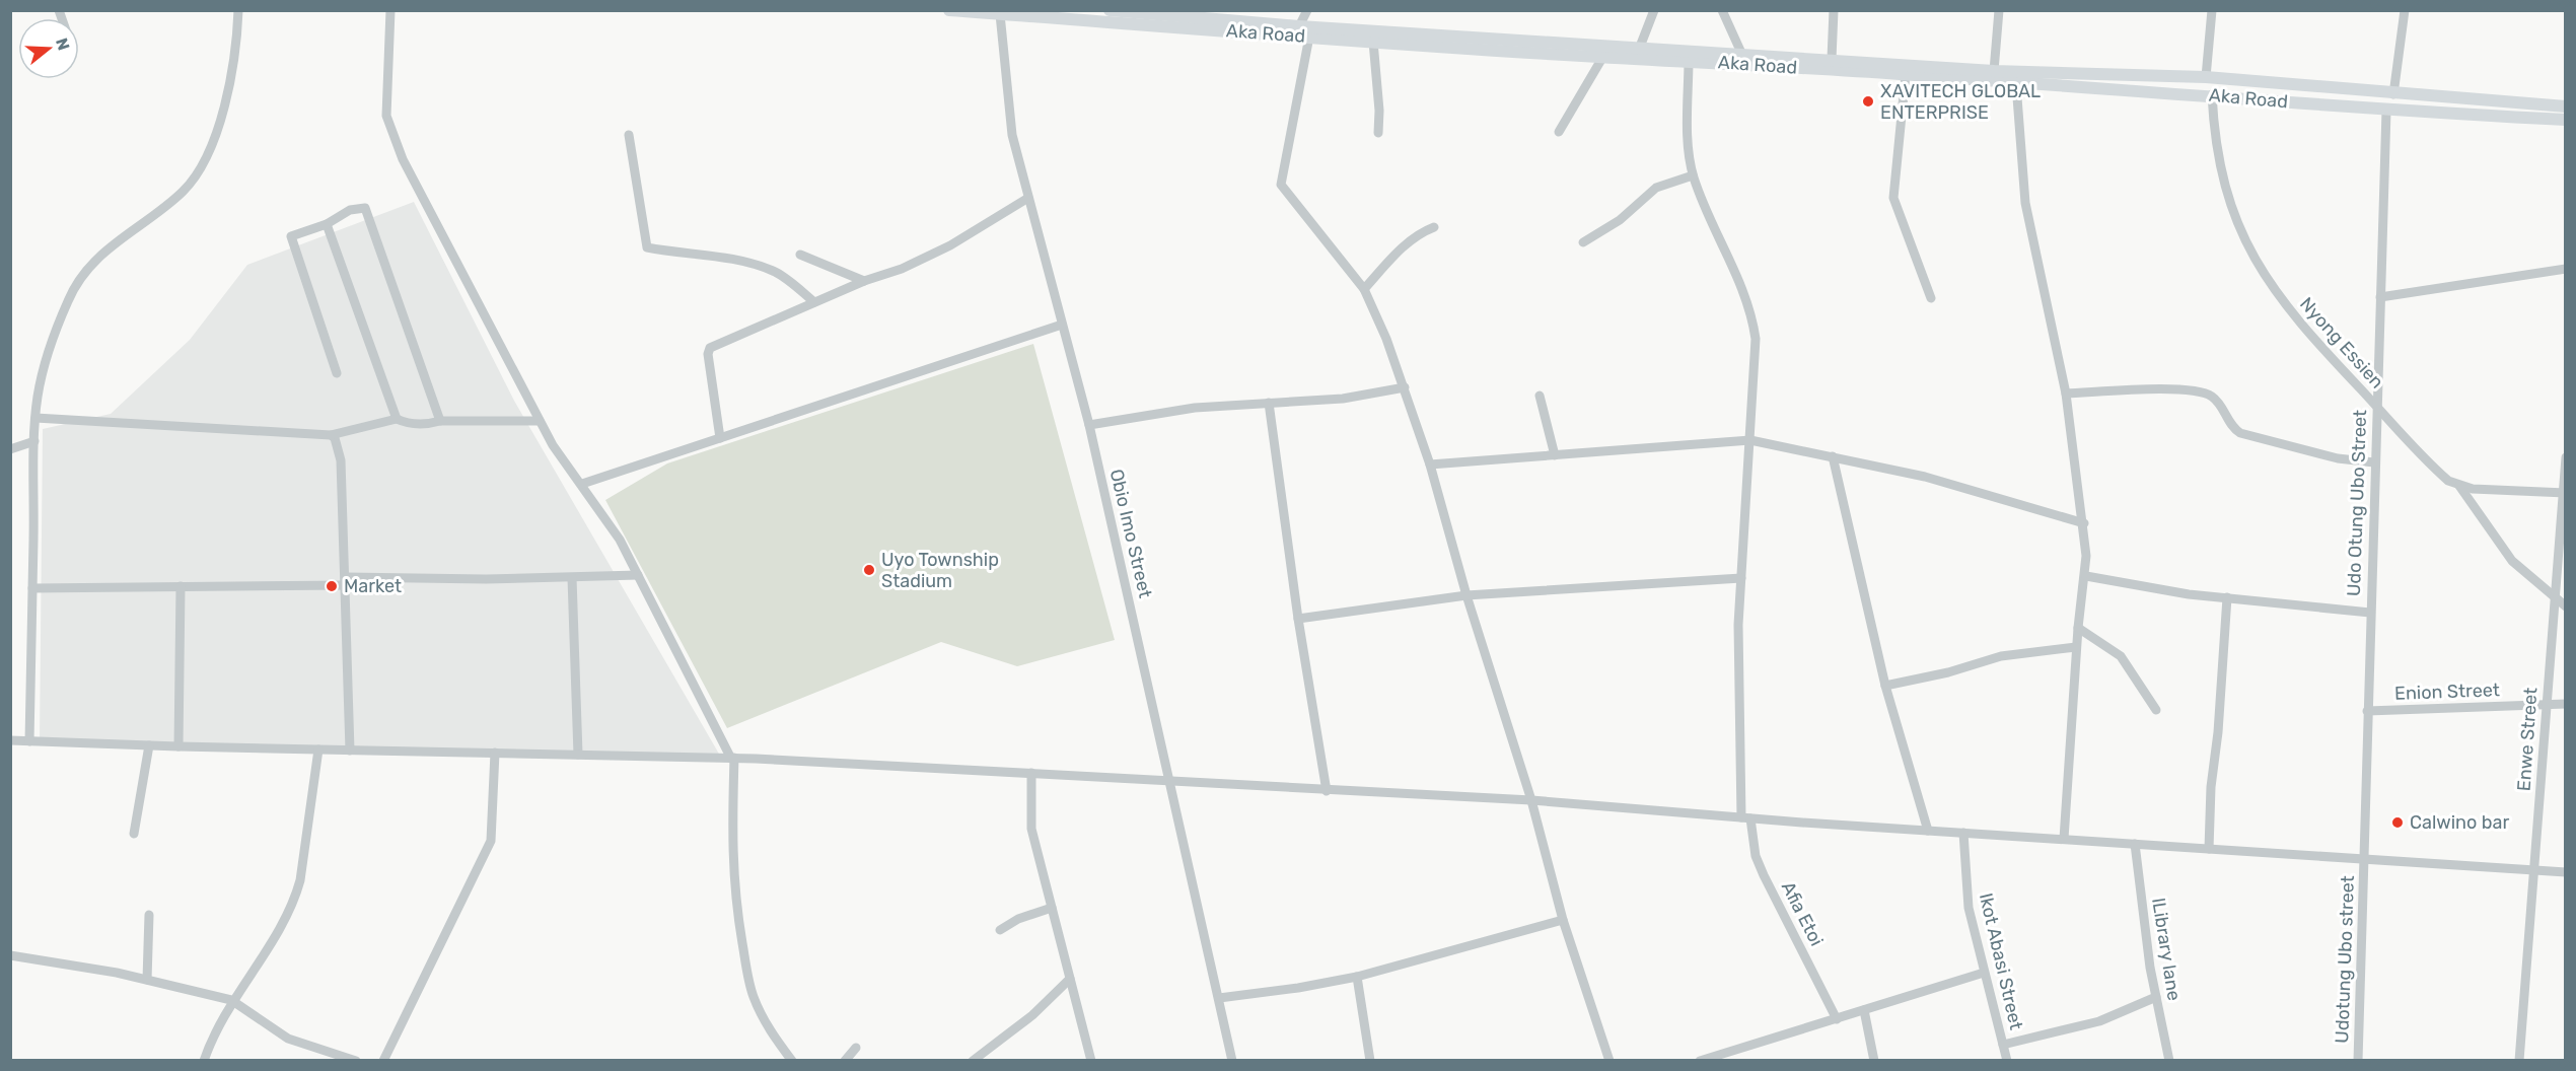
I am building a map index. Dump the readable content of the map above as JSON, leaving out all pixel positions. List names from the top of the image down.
{
  "streets": {
    "main road": ["Aka Road"],
    "street": [
      "Nyong Essien",
      "Udo Otung Ubo Street",
      "Obio Imo Street",
      "Enion Street",
      "Enwe Street",
      "Afia Etoi",
      "lLibrary lane",
      "Udotung Ubo street",
      "Ikot Abasi Street"
    ]
  },
  "crossings": [
    ["Aka Road", "Nyong Essien"],
    ["Aka Road", "Udo Otung Ubo Street"],
    ["Aka Road", "Obio Imo Street"],
    ["Aka Road", "Afia Etoi"],
    ["Nyong Essien", "Udo Otung Ubo Street"],
    ["Nyong Essien", "Enwe Street"],
    ["Udo Otung Ubo Street", "Enion Street"],
    ["Udo Otung Ubo Street", "Udotung Ubo street"],
    ["Enion Street", "Enwe Street"]
  ],
  "places": [
    "XAVITECH GLOBAL ENTERPRISE",
    "Uyo Township Stadium",
    "Market",
    "Calwino bar"
  ],
  "north": "right"
}
